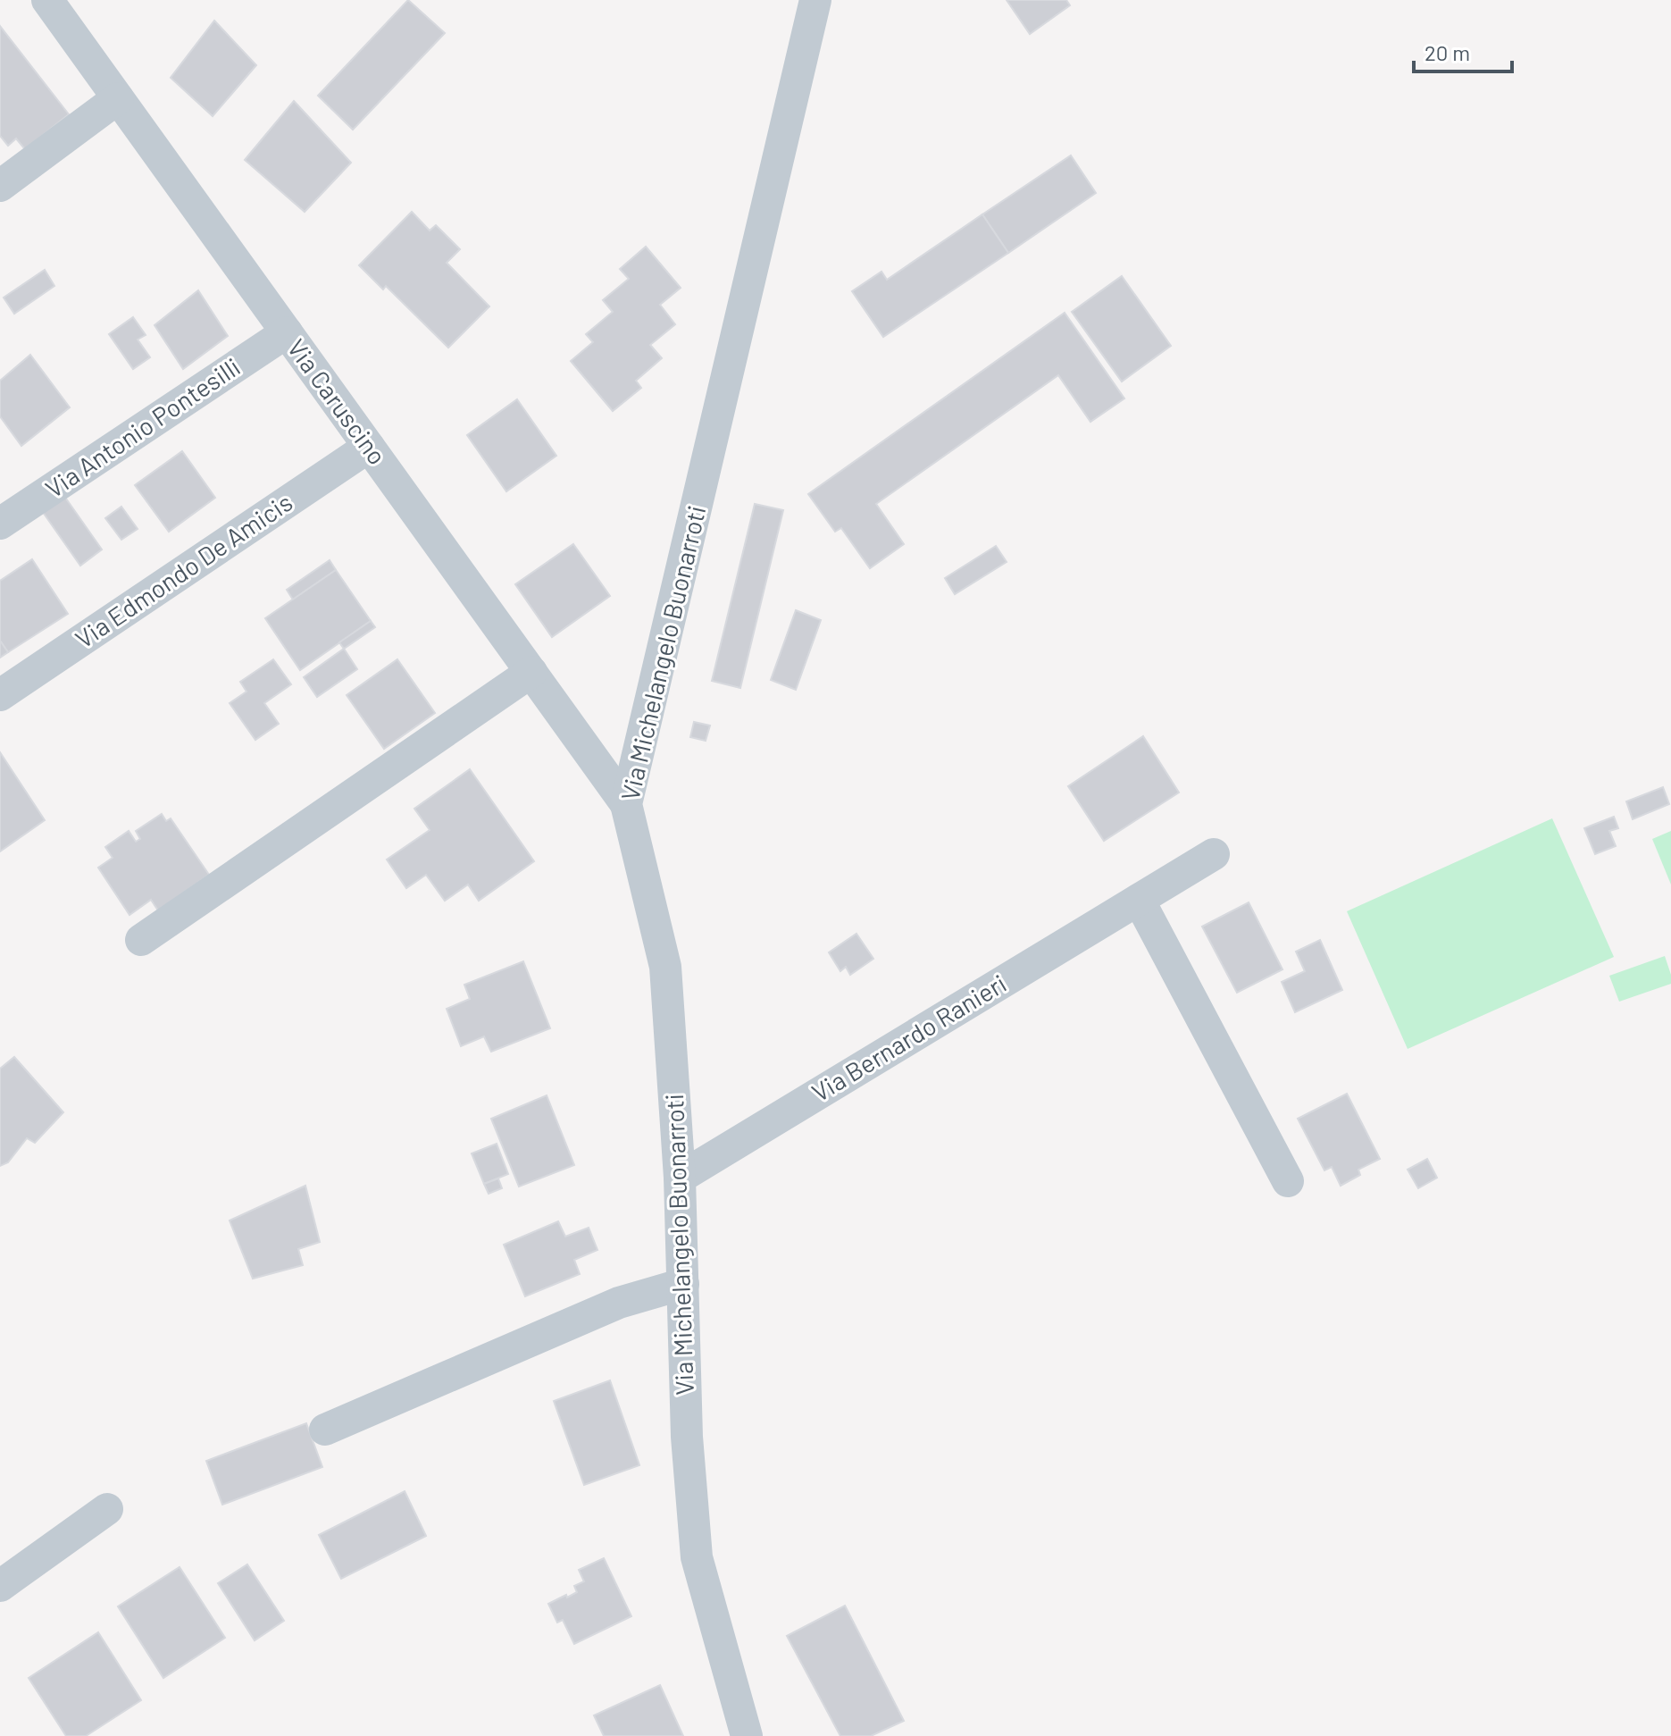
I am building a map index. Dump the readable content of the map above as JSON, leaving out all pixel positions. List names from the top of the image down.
{
  "streets": {
    "street": [
      "Via Caruscino",
      "Via Antonio Pontesilli",
      "Via Edmondo De Amicis",
      "Via Michelangelo Buonarroti",
      "Via Bernardo Ranieri"
    ]
  },
  "crossings": [
    ["Via Caruscino", "Via Antonio Pontesilli"],
    ["Via Caruscino", "Via Edmondo De Amicis"],
    ["Via Caruscino", "Via Michelangelo Buonarroti"],
    ["Via Michelangelo Buonarroti", "Via Bernardo Ranieri"]
  ],
  "scale_bar": "20 m"
}
